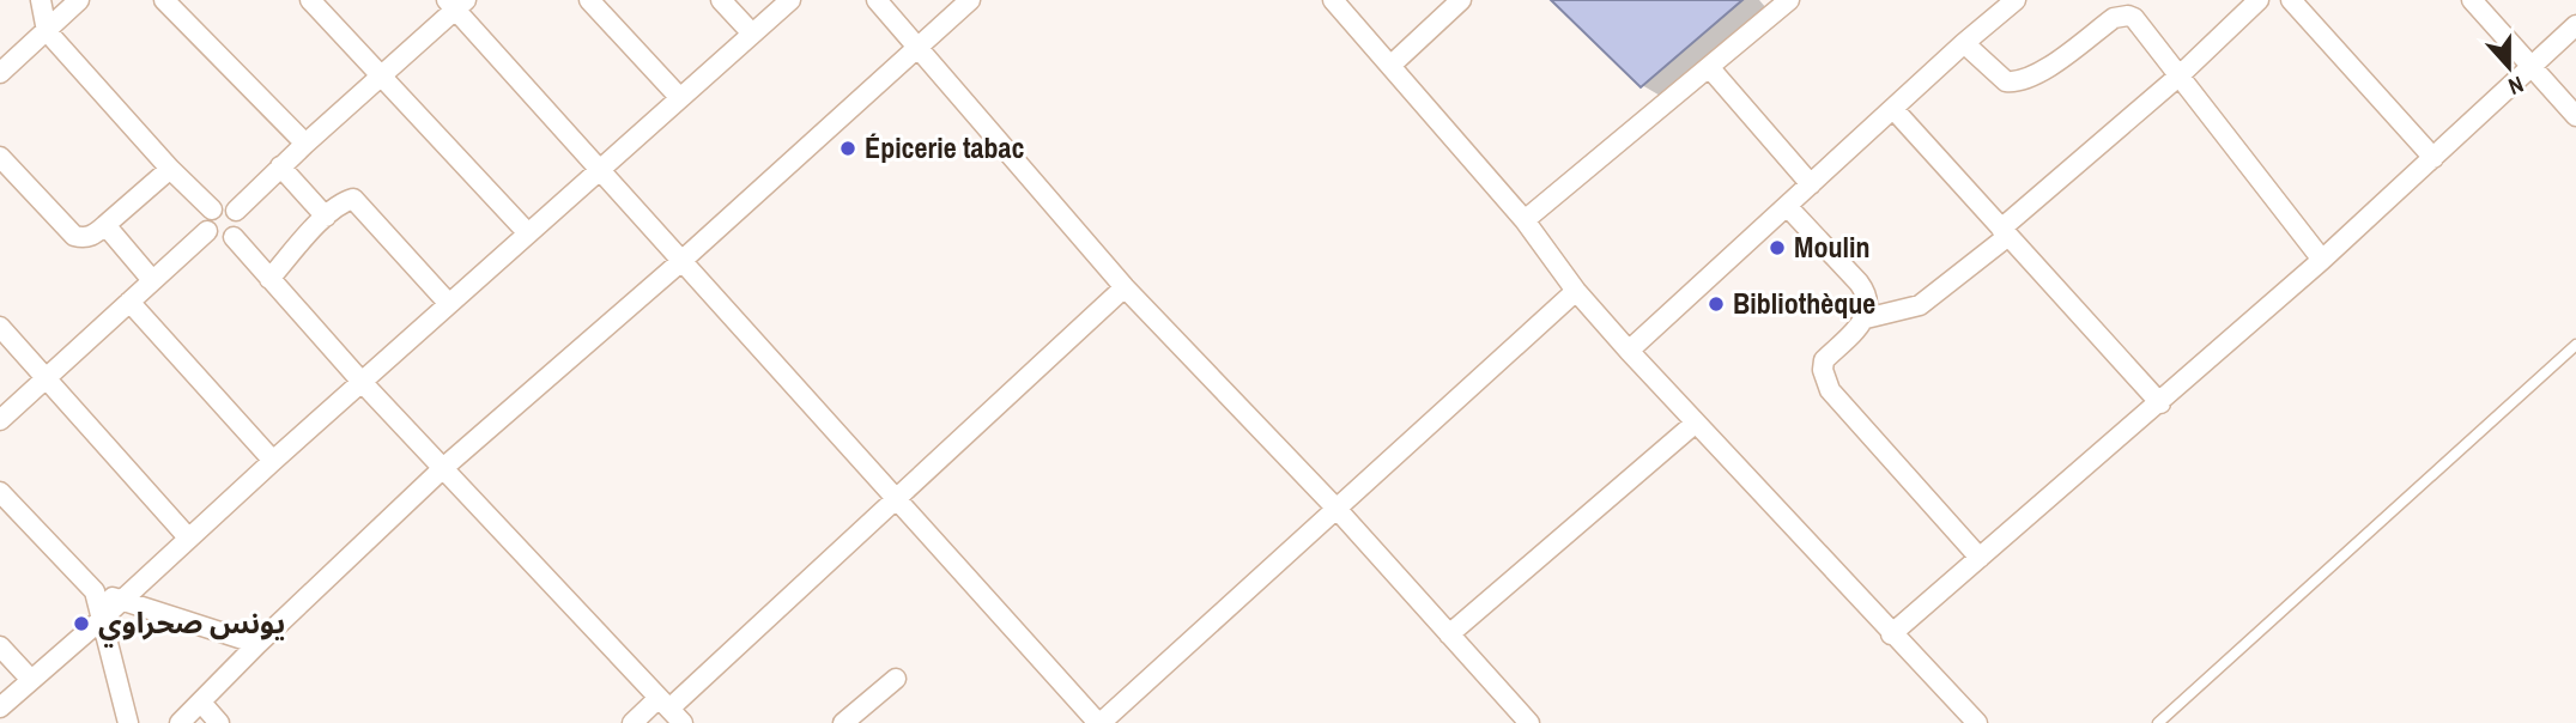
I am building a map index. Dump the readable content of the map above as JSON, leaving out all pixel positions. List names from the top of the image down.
{
  "places": [
    "Épicerie tabac",
    "Moulin",
    "Bibliothèque",
    "يونس صحراوي"
  ],
  "north": "bottom"
}
